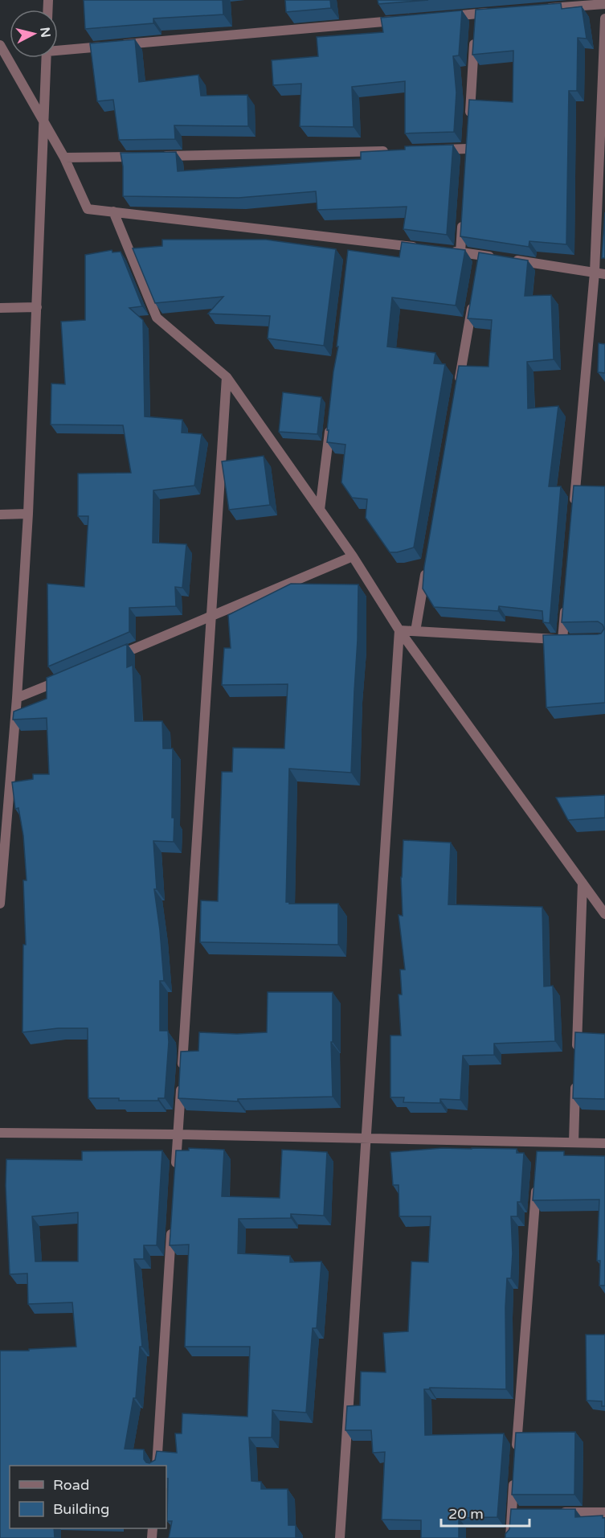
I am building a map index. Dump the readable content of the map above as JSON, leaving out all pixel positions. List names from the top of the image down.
{
  "legend": ["Road", "Building"],
  "scale_bar": "20 m",
  "north": "right"
}
